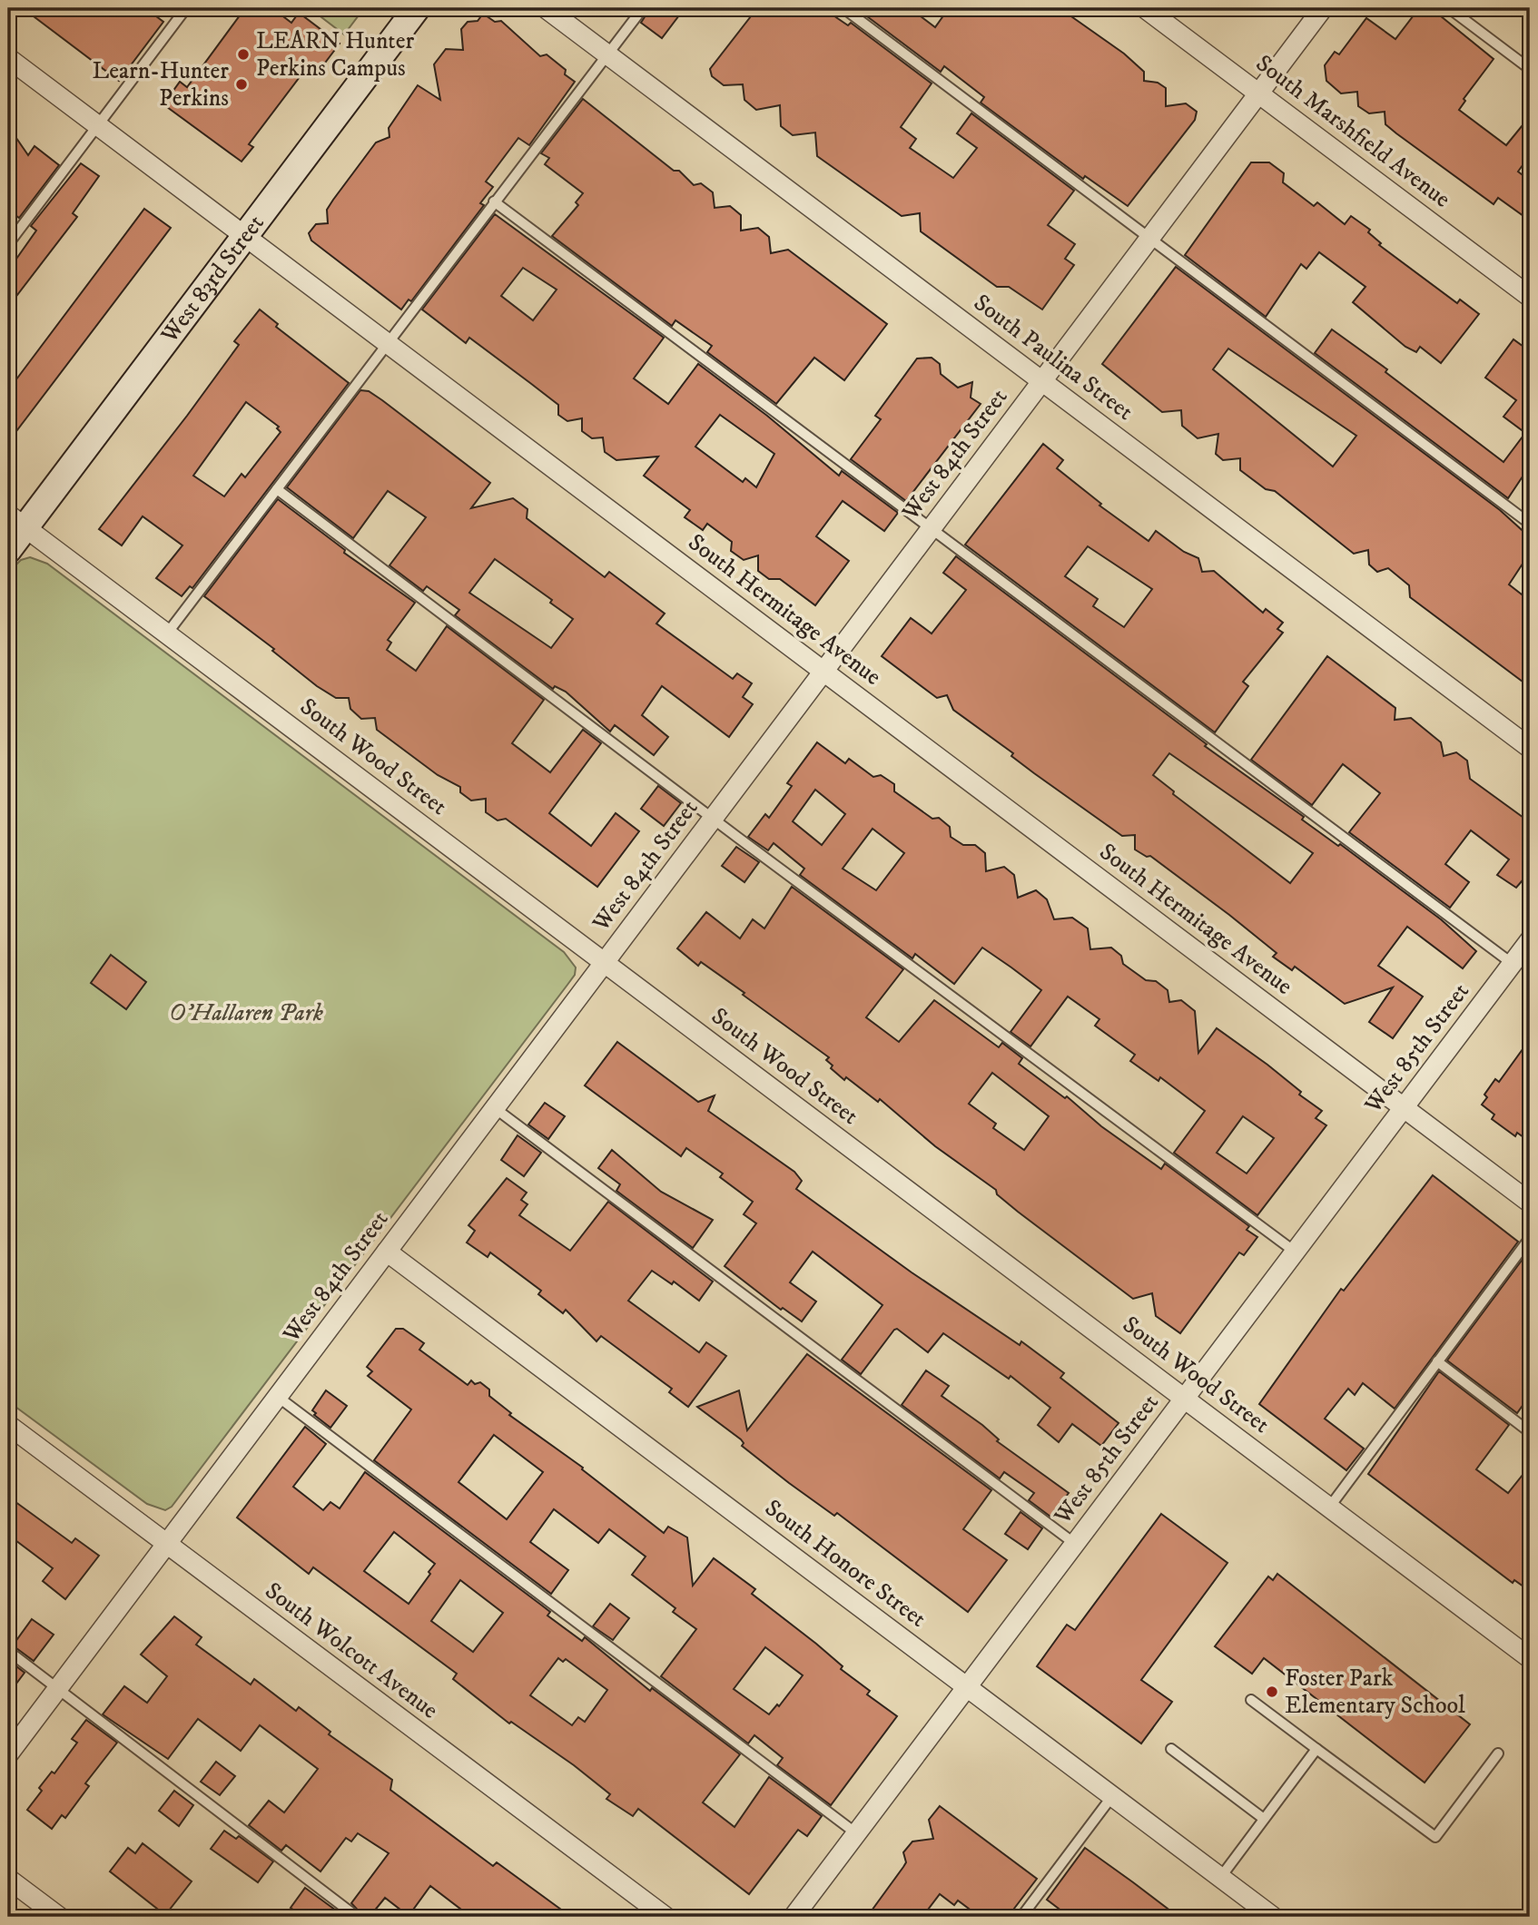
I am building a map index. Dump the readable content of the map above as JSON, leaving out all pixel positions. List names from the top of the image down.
{
  "streets": {
    "street": [
      "South Marshfield Avenue",
      "West 83rd Street",
      "South Paulina Street",
      "West 84th Street",
      "South Hermitage Avenue",
      "South Wood Street",
      "West 85th Street",
      "South Honore Street",
      "South Wolcott Avenue"
    ]
  },
  "crossings": [
    ["South Marshfield Avenue", "West 84th Street"],
    ["West 83rd Street", "South Hermitage Avenue"],
    ["West 83rd Street", "South Wood Street"],
    ["South Paulina Street", "West 84th Street"],
    ["West 84th Street", "South Hermitage Avenue"],
    ["West 84th Street", "South Wood Street"],
    ["West 84th Street", "South Honore Street"],
    ["West 84th Street", "South Wolcott Avenue"],
    ["South Hermitage Avenue", "West 85th Street"],
    ["South Wood Street", "West 85th Street"],
    ["West 85th Street", "South Honore Street"]
  ],
  "parks": ["O'Hallaren Park"],
  "places": ["LEARN Hunter Perkins Campus", "Learn-Hunter Perkins", "Foster Park Elementary School"]
}
